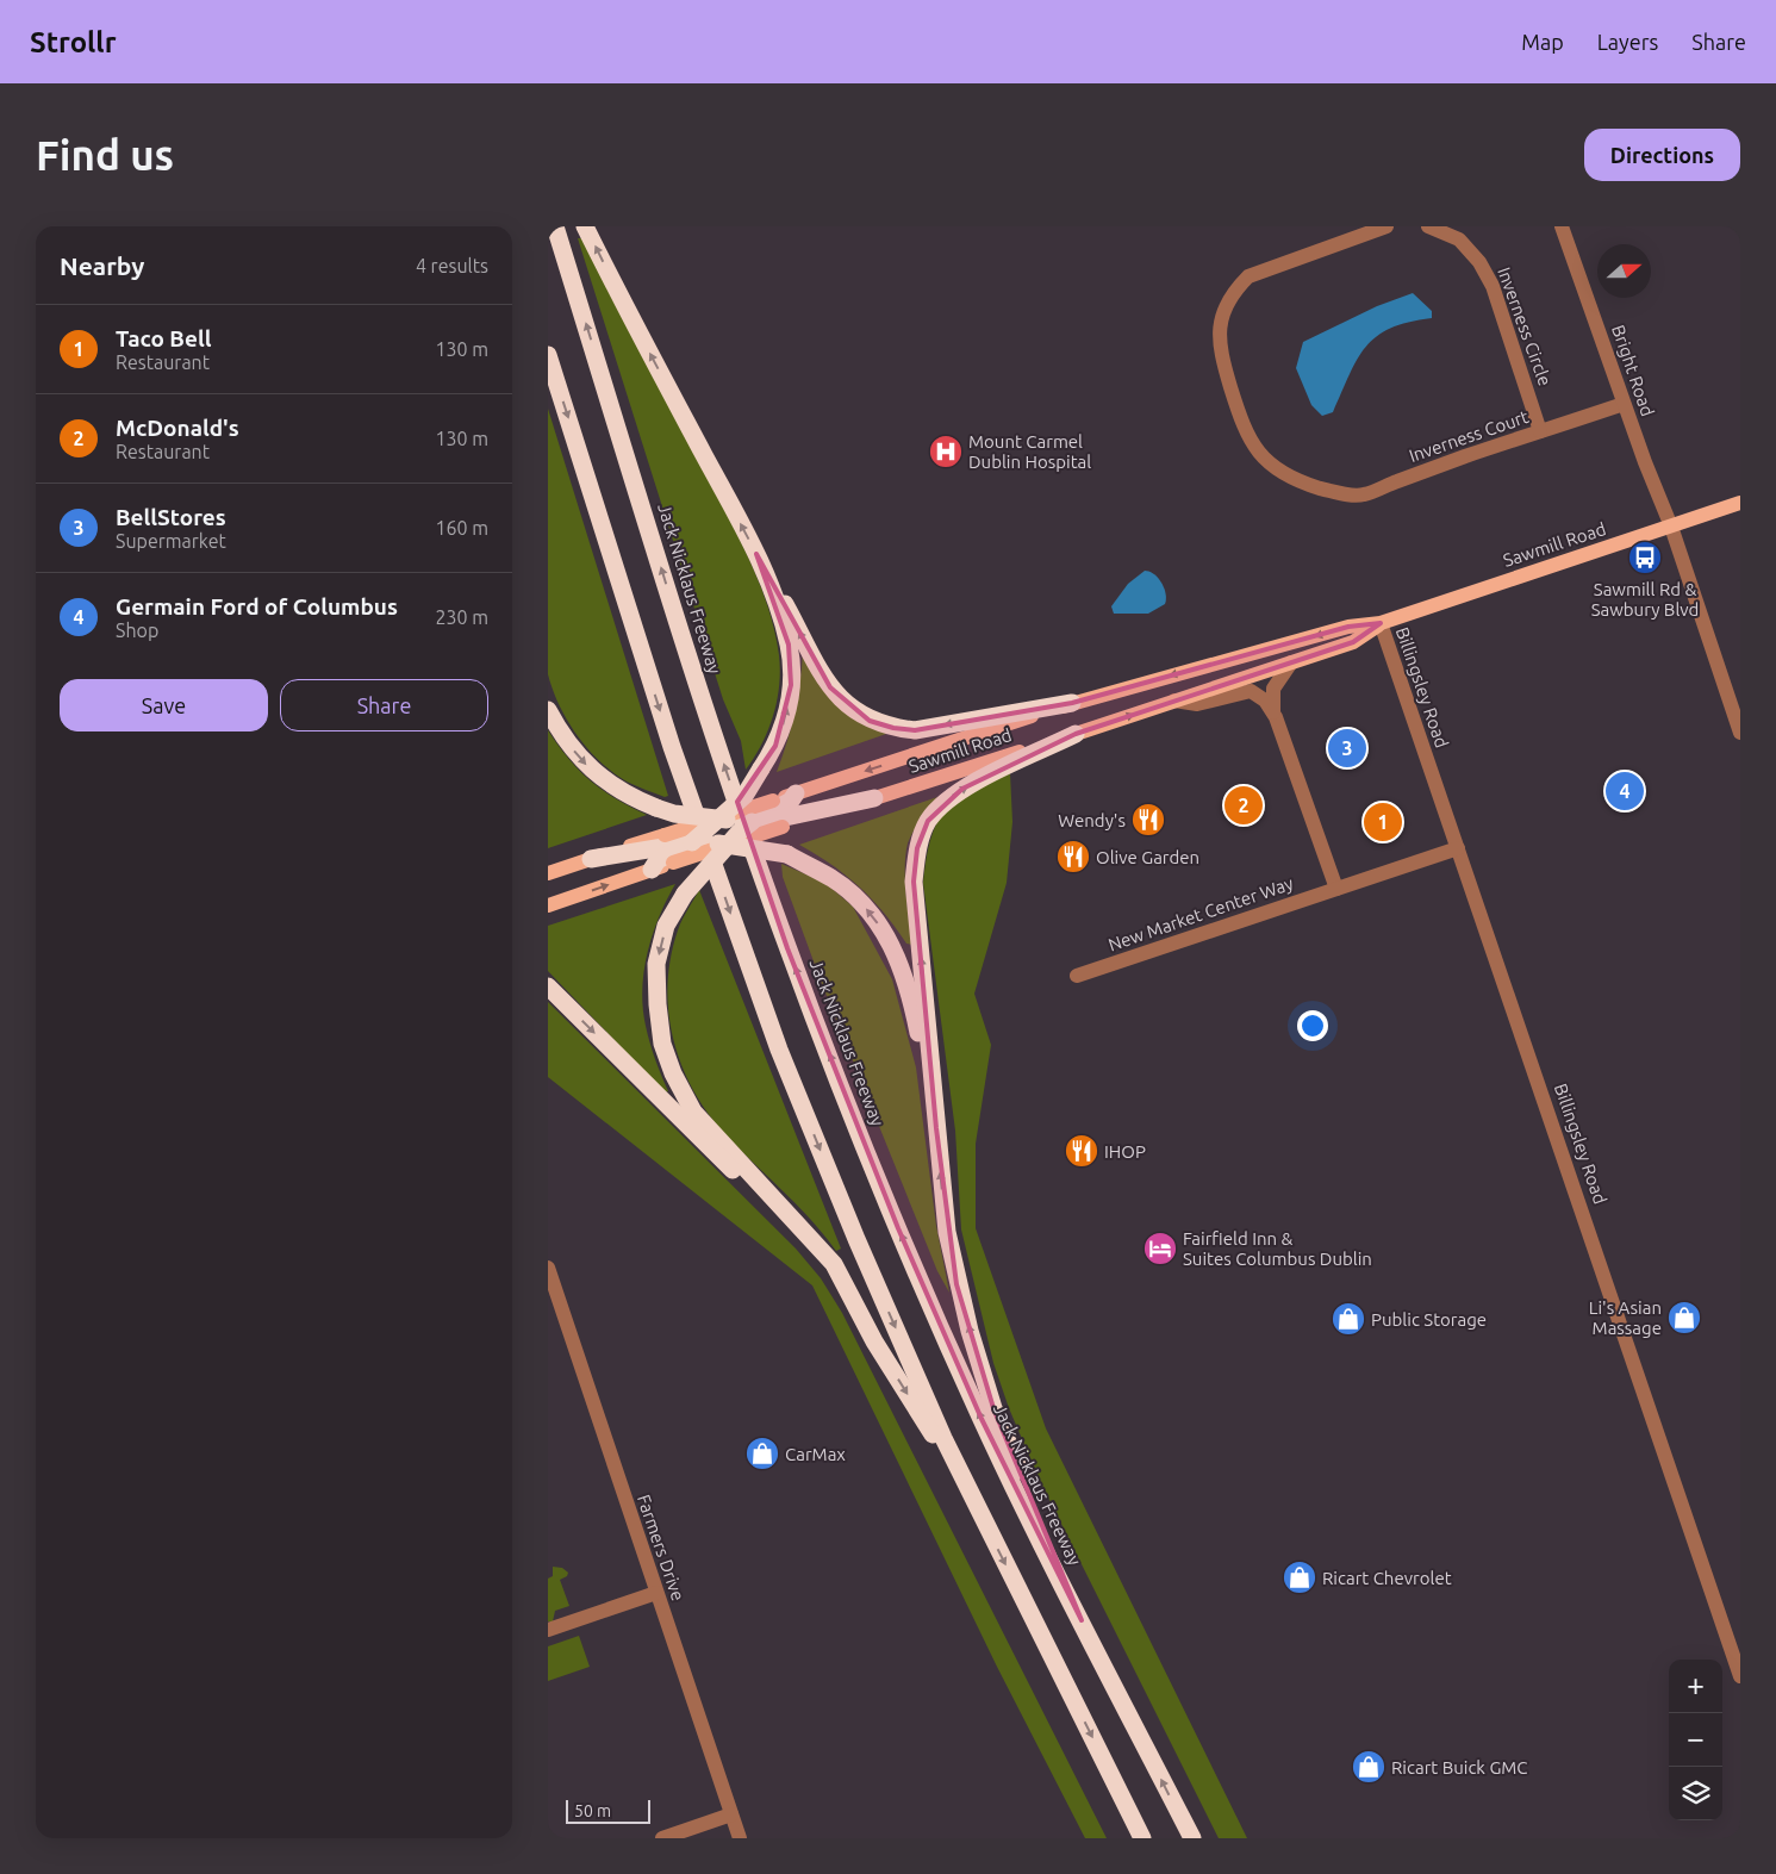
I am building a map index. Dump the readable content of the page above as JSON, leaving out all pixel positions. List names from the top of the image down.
{
  "streets": {
    "highway": ["Jack Nicklaus Freeway"],
    "main road": ["Sawmill Road"],
    "street": [
      "Inverness Circle",
      "Bright Road",
      "Inverness Court",
      "Billingsley Road",
      "New Market Center Way",
      "Farmers Drive"
    ]
  },
  "crossings": [
    ["Inverness Circle", "Inverness Court"],
    ["Bright Road", "Inverness Court"],
    ["Bright Road", "Sawmill Road"],
    ["Sawmill Road", "Billingsley Road"],
    ["Billingsley Road", "New Market Center Way"]
  ],
  "places": {
    "hospital": ["Mount Carmel Dublin Hospital"],
    "bus stop": ["Sawmill Rd & Sawbury Blvd"],
    "restaurant": ["Wendy's", "Olive Garden", "IHOP"],
    "hotel": ["Fairfield Inn & Suites Columbus Dublin"],
    "shop": [
      "Li's Asian Massage",
      "Public Storage",
      "CarMax",
      "Ricart Chevrolet",
      "Ricart Buick GMC"
    ]
  },
  "scale_bar": "50 m",
  "north": "right",
  "page": {
    "header": "Strollr",
    "nav": ["Map", "Layers", "Share"],
    "buttons": [
      "Directions",
      ["Save", "Share"]
    ],
    "title": "Find us",
    "heading": ["Nearby", "4 results"],
    "list": [
      {
        "mark": "1",
        "name": "Taco Bell",
        "note": "Restaurant",
        "value": "130 m"
      },
      {
        "mark": "2",
        "name": "McDonald's",
        "note": "Restaurant",
        "value": "130 m"
      },
      {
        "mark": "3",
        "name": "BellStores",
        "note": "Supermarket",
        "value": "160 m"
      },
      {
        "mark": "4",
        "name": "Germain Ford of Columbus",
        "note": "Shop",
        "value": "230 m"
      }
    ],
    "pins": [
      "3",
      "4",
      "2",
      "1"
    ],
    "map_buttons": ["+", "−"],
    "scale": "50 m"
  }
}
